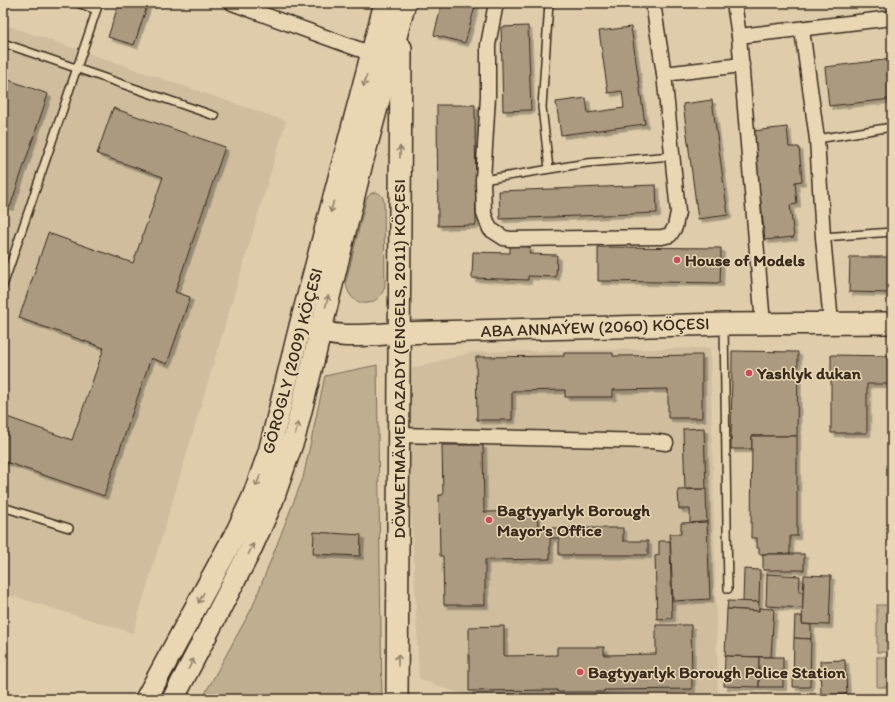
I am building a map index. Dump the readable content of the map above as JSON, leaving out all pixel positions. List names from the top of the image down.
{
  "streets": {
    "main road": ["ABA ANNAÝEW (2060) KÖÇESI", "DÖWLETMÄMED AZADY (ENGELS, 2011) KÖÇESI", "GÖROGLY (2009) KÖÇESI"]
  },
  "crossings": [
    ["ABA ANNAÝEW (2060) KÖÇESI", "DÖWLETMÄMED AZADY (ENGELS, 2011) KÖÇESI"],
    ["ABA ANNAÝEW (2060) KÖÇESI", "GÖROGLY (2009) KÖÇESI"],
    ["DÖWLETMÄMED AZADY (ENGELS, 2011) KÖÇESI", "GÖROGLY (2009) KÖÇESI"]
  ],
  "one_way": ["DÖWLETMÄMED AZADY (ENGELS, 2011) KÖÇESI"],
  "places": [
    "House of Models",
    "Yashlyk dukan",
    "Bagtyyarlyk Borough Mayor's Office",
    "Bagtyyarlyk Borough Police Station"
  ]
}
